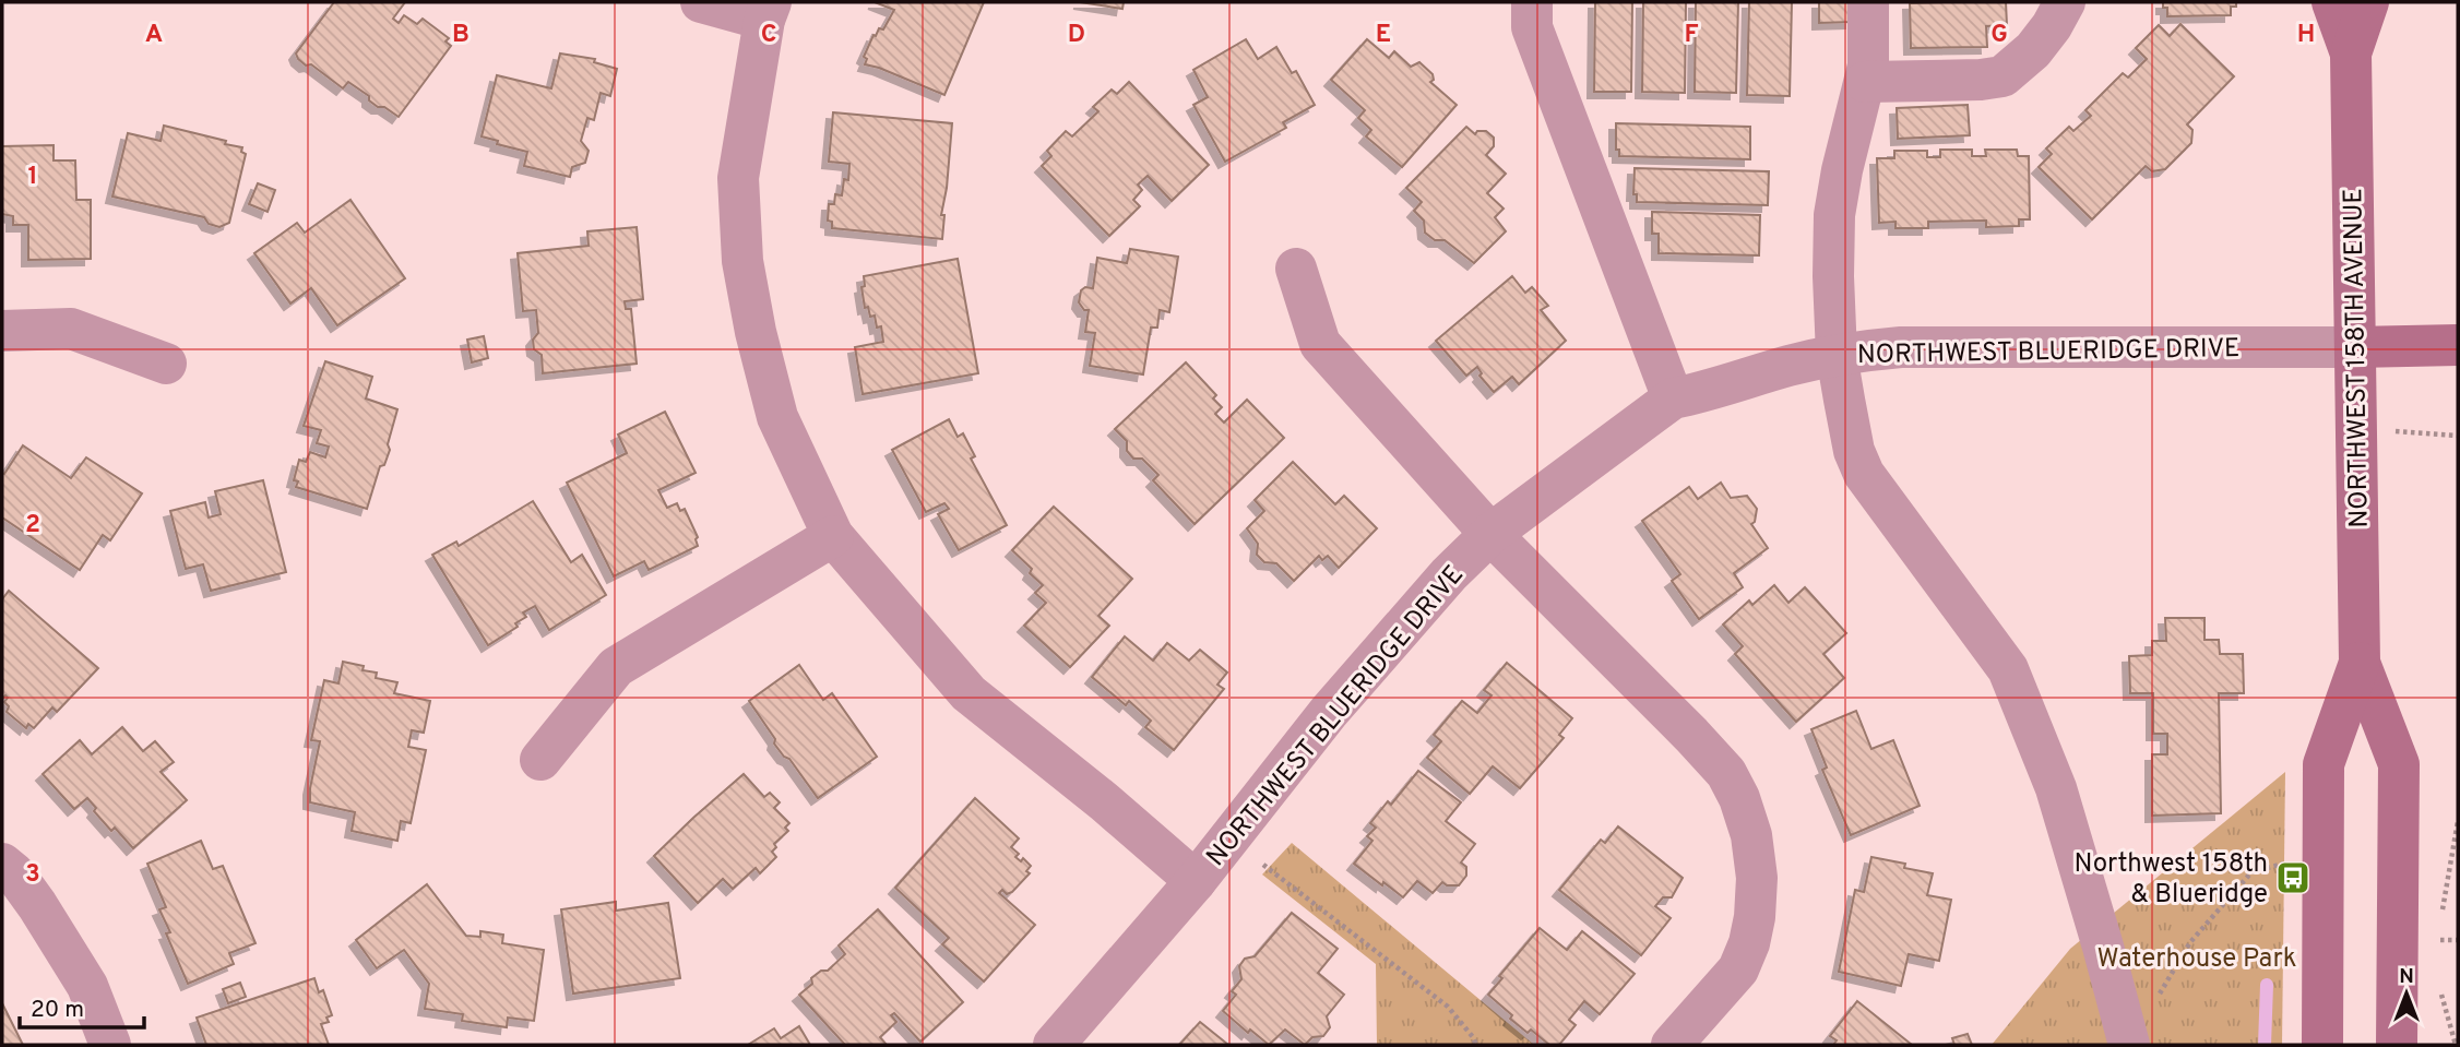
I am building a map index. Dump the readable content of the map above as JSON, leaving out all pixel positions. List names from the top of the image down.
{
  "streets": {
    "main road": ["NORTHWEST BLUERIDGE DRIVE", "NORTHWEST 158TH AVENUE"]
  },
  "crossings": [
    ["NORTHWEST BLUERIDGE DRIVE", "NORTHWEST 158TH AVENUE"]
  ],
  "parks": ["Waterhouse Park"],
  "places": {
    "bus stop": ["Northwest 158th & Blueridge"]
  },
  "scale_bar": "20 m",
  "north": "top",
  "grid": {
    "columns": [
      "A",
      "B",
      "C",
      "D",
      "E",
      "F",
      "G",
      "H"
    ],
    "rows": ["1", "2", "3"]
  }
}
